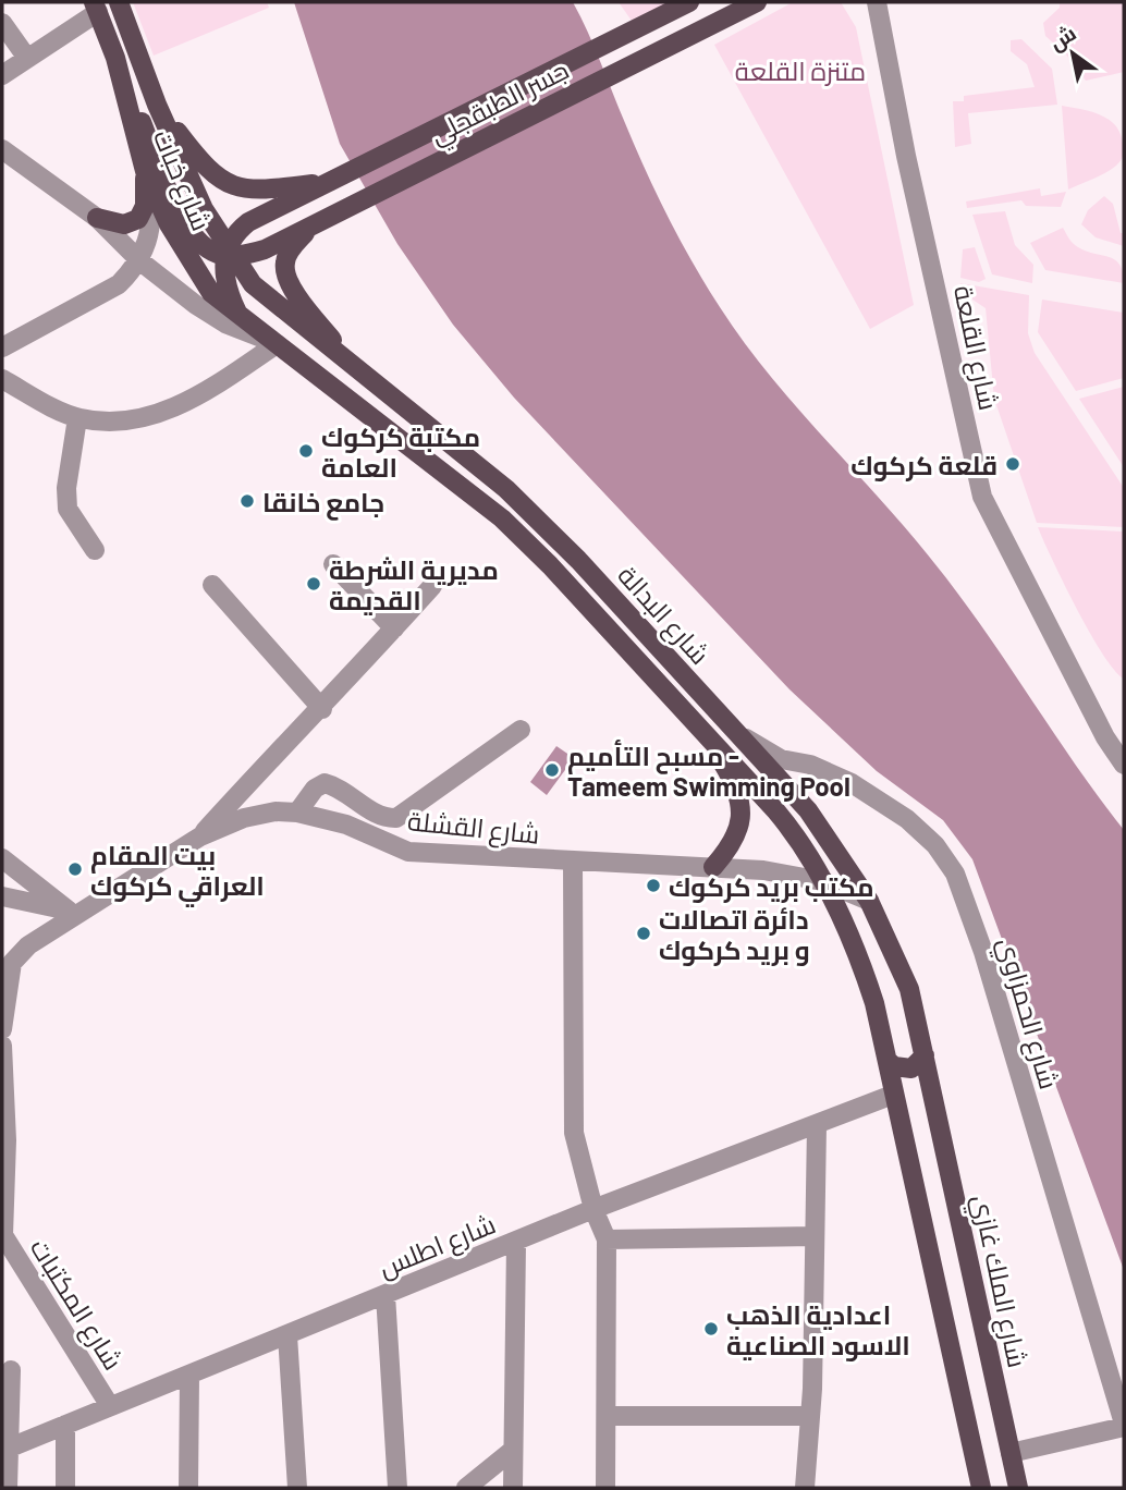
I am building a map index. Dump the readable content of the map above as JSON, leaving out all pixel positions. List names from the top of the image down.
{
  "streets": {
    "main road": [
      "جسر الطبقجلي",
      "شارع خبات",
      "شارع البدالة",
      "شارع الملك غازي"
    ],
    "street": [
      "شارع القلعة",
      "شارع القشلة",
      "شارع الحمزاوي",
      "شارع اطلس",
      "شارع المكتبات"
    ]
  },
  "crossings": [
    ["جسر الطبقجلي", "شارع خبات"],
    ["جسر الطبقجلي", "شارع البدالة"],
    ["شارع خبات", "شارع البدالة"],
    ["شارع البدالة", "شارع القشلة"],
    ["شارع البدالة", "شارع الحمزاوي"],
    ["شارع البدالة", "شارع اطلس"],
    ["شارع البدالة", "شارع الملك غازي"],
    ["شارع اطلس", "شارع المكتبات"]
  ],
  "parks": ["متنزة القلعة"],
  "places": [
    "مكتبة كركوك العامة",
    "قلعة كركوك",
    "جامع خانقا",
    "مديرية الشرطة القديمة",
    "مسبح التأميم - Tameem Swimming Pool",
    "بيت المقام العراقي كركوك",
    "مكتب بريد كركوك",
    "دائرة اتصالات و بريد كركوك",
    "اعدادية الذهب الاسود الصناعية"
  ],
  "north": "top left"
}
